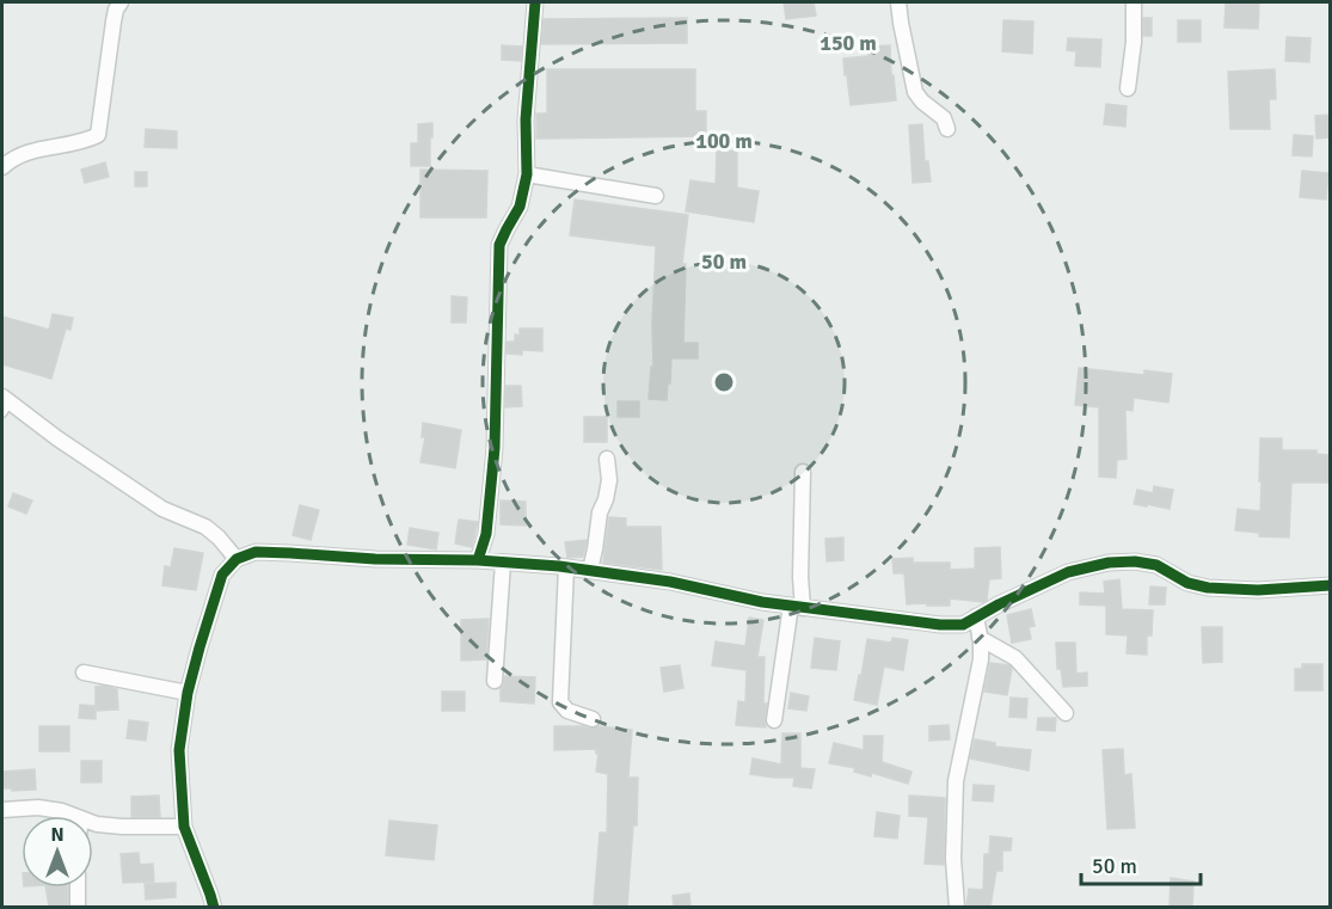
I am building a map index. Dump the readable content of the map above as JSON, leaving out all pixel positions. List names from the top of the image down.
{
  "scale_bar": "50 m",
  "north": "top",
  "rings": ["150 m", "100 m", "50 m"]
}
